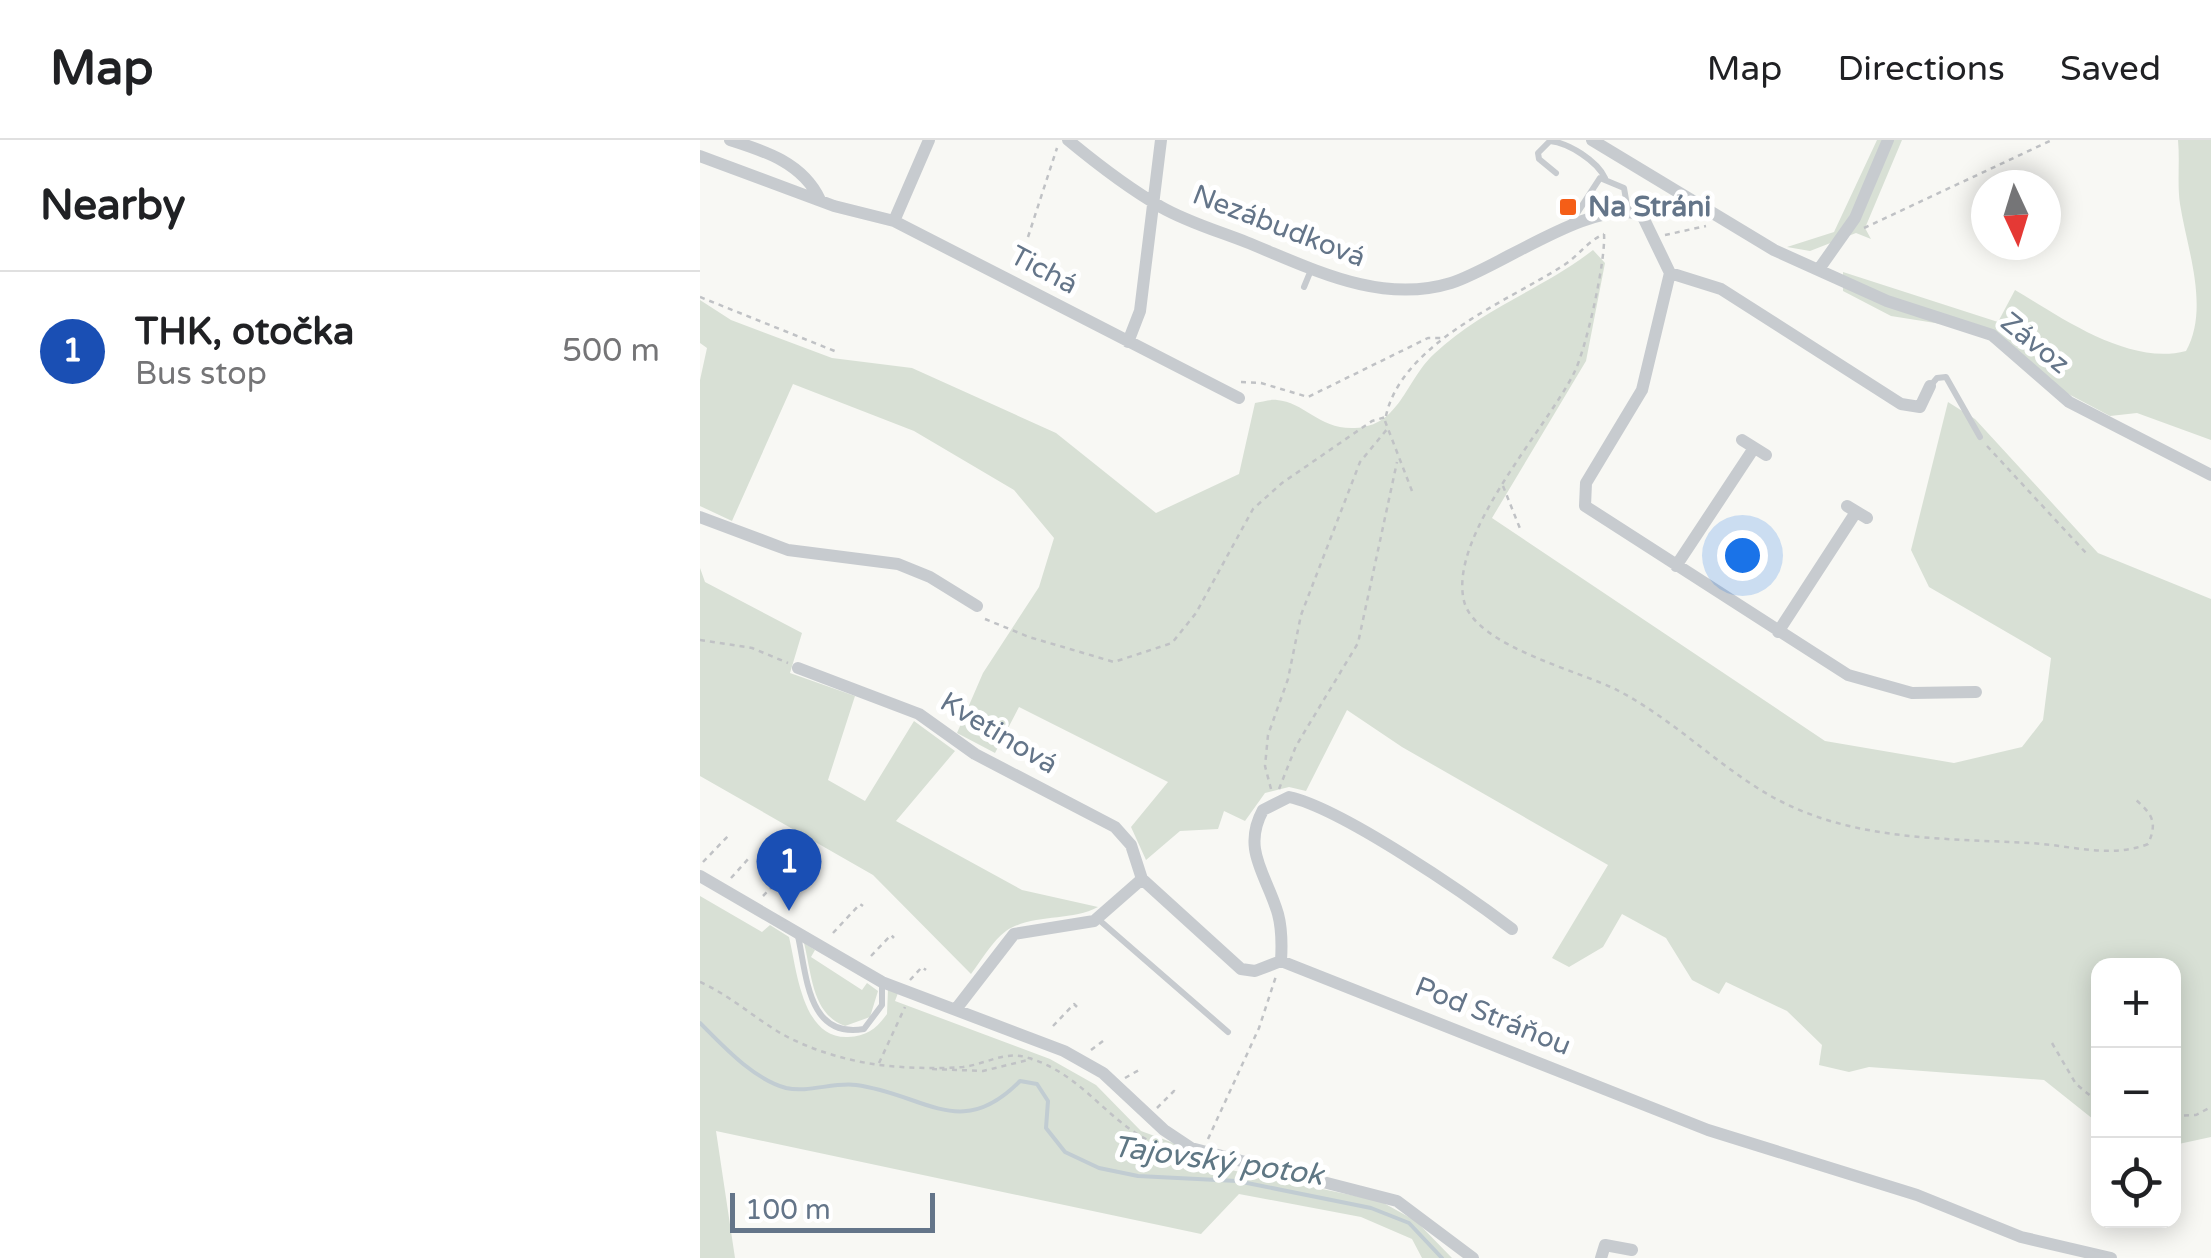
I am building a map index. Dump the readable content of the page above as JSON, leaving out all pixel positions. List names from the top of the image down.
{
  "streets": {
    "street": [
      "Nezábudková",
      "Tichá",
      "Závoz",
      "Kvetinová",
      "Pod Stráňou"
    ]
  },
  "crossings": [
    ["Kvetinová", "Pod Stráňou"]
  ],
  "water": ["Tajovský potok"],
  "places": {
    "transit": ["Na Stráni"]
  },
  "scale_bar": "100 m",
  "north": "bottom",
  "page": {
    "header": "Map",
    "nav": ["Map", "Directions", "Saved"],
    "heading": "Nearby",
    "list": [
      {
        "mark": "1",
        "name": "THK, otočka",
        "note": "Bus stop",
        "value": "500 m"
      }
    ],
    "pins": "1",
    "map_buttons": ["+", "−"],
    "scale": "100 m"
  }
}
